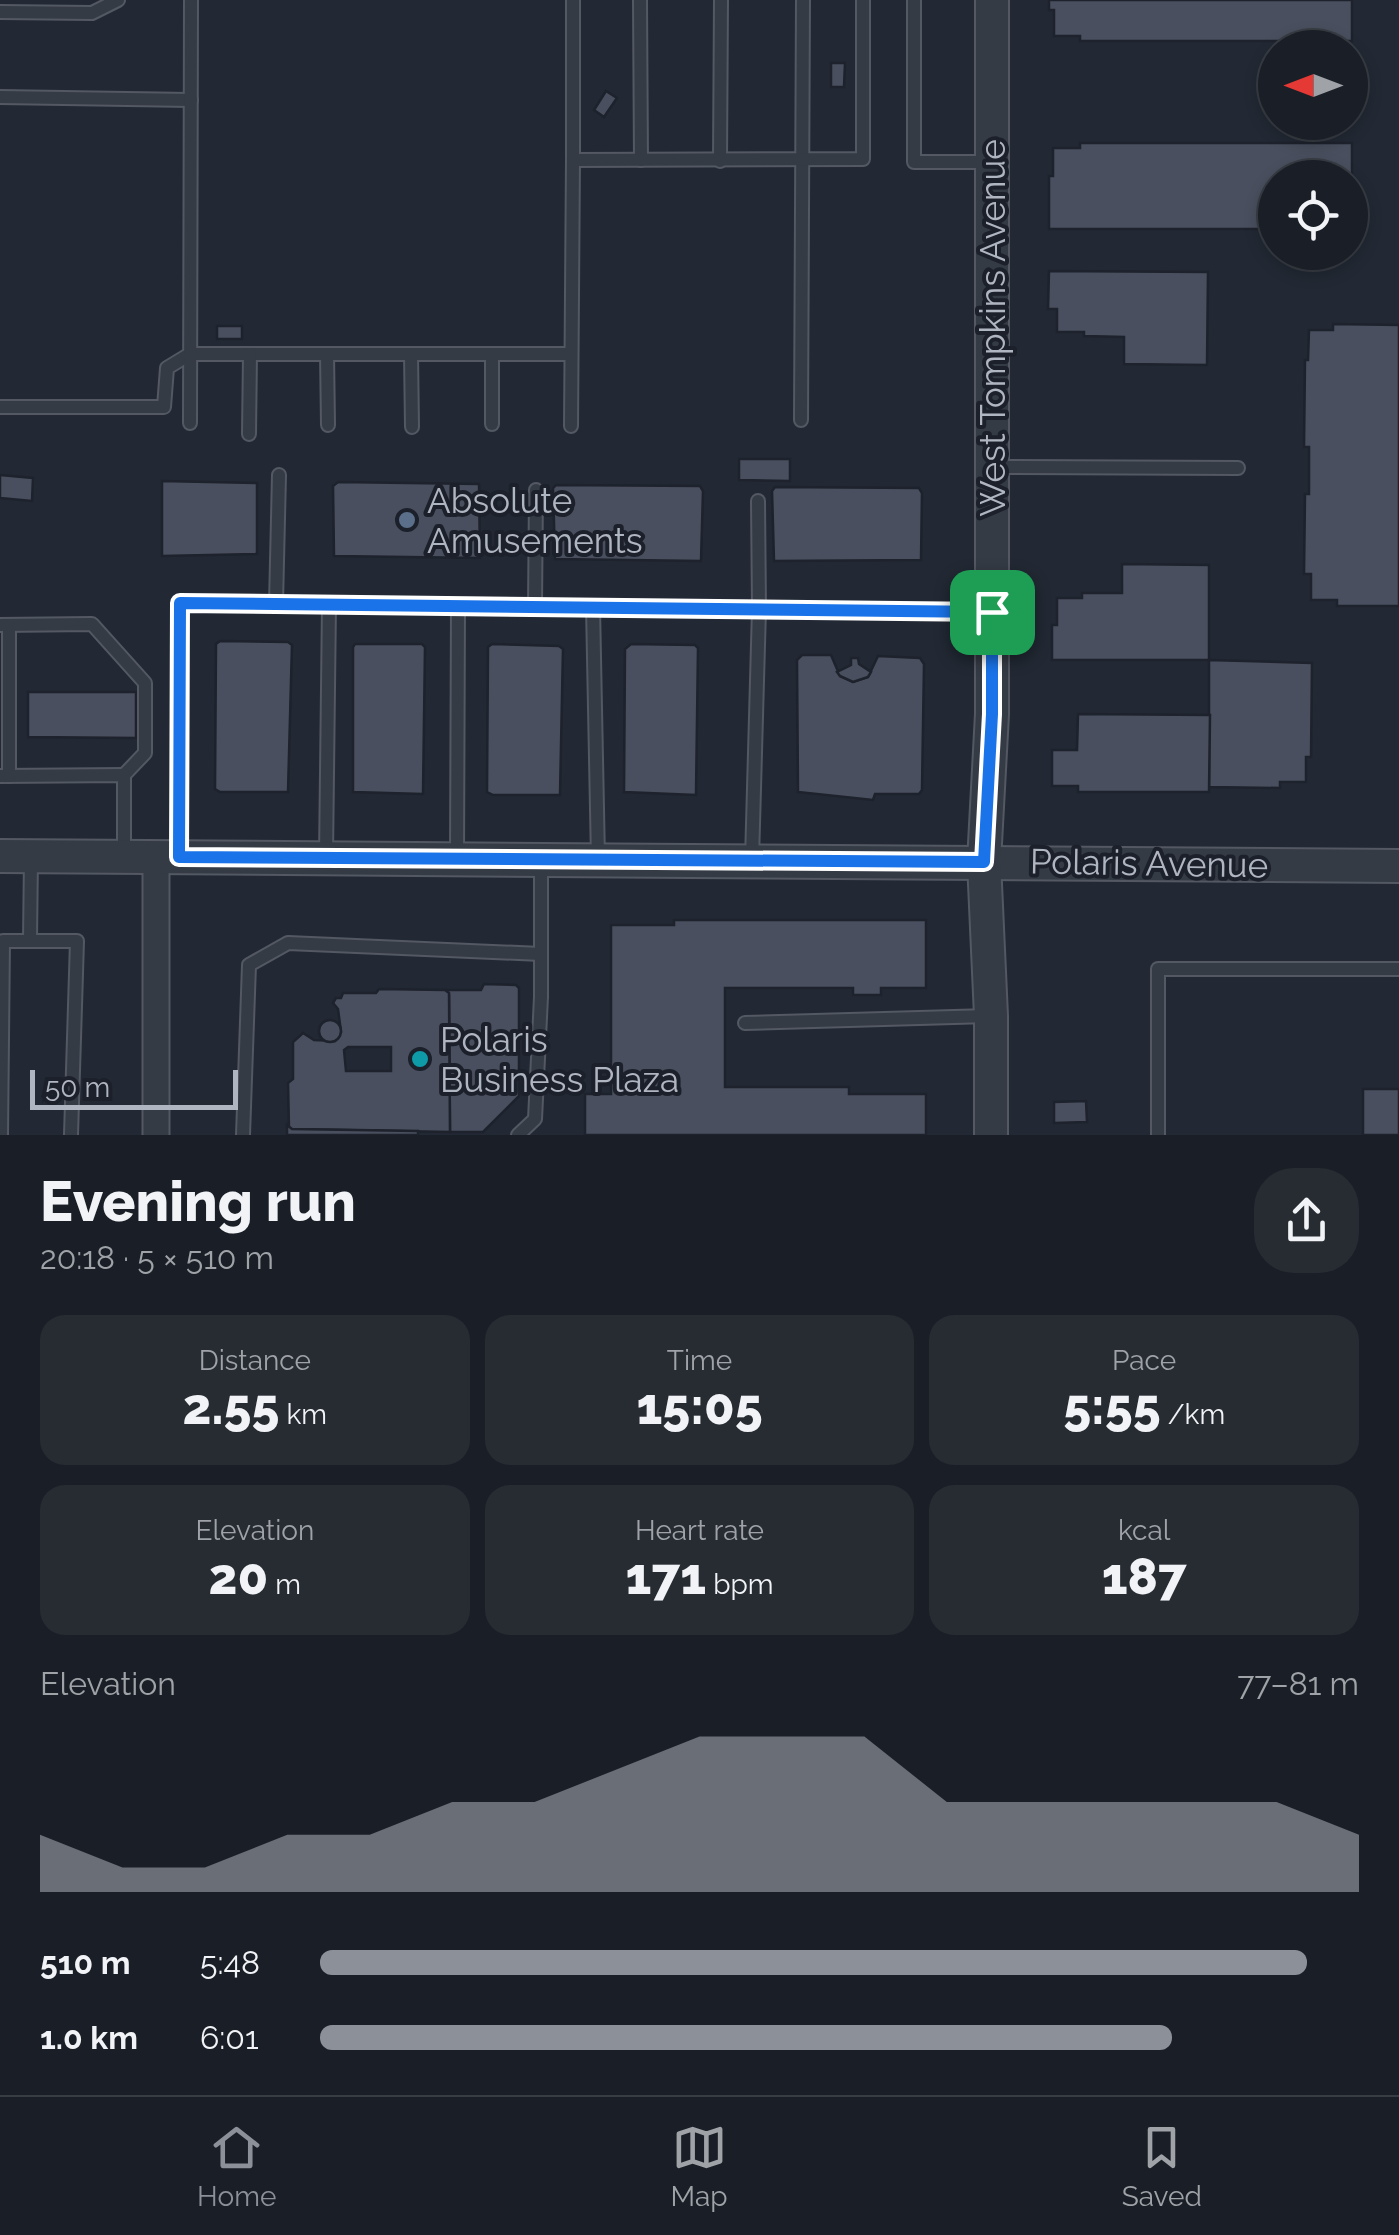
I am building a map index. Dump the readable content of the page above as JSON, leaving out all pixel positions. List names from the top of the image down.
{
  "streets": {
    "street": ["West Tompkins Avenue", "Polaris Avenue"]
  },
  "crossings": [
    ["West Tompkins Avenue", "Polaris Avenue"]
  ],
  "places": ["Absolute Amusements", "Polaris Business Plaza"],
  "scale_bar": "50 m",
  "north": "left",
  "page": {
    "scale": "50 m",
    "heading": ["Evening run", "20:18 · 5 × 510 m"],
    "stats": [
      ["Distance", "2.55 km"],
      ["Time", "15:05"],
      ["Pace", "5:55 /km"],
      ["Elevation", "20 m"],
      ["Heart rate", "171 bpm"],
      ["kcal", "187"]
    ],
    "chart": ["Elevation", "77–81 m"],
    "list": [
      {
        "name": "510 m",
        "note": "5:48"
      },
      {
        "name": "1.0 km",
        "note": "6:01"
      }
    ],
    "tabs": ["Home", "Map", "Saved"]
  }
}
